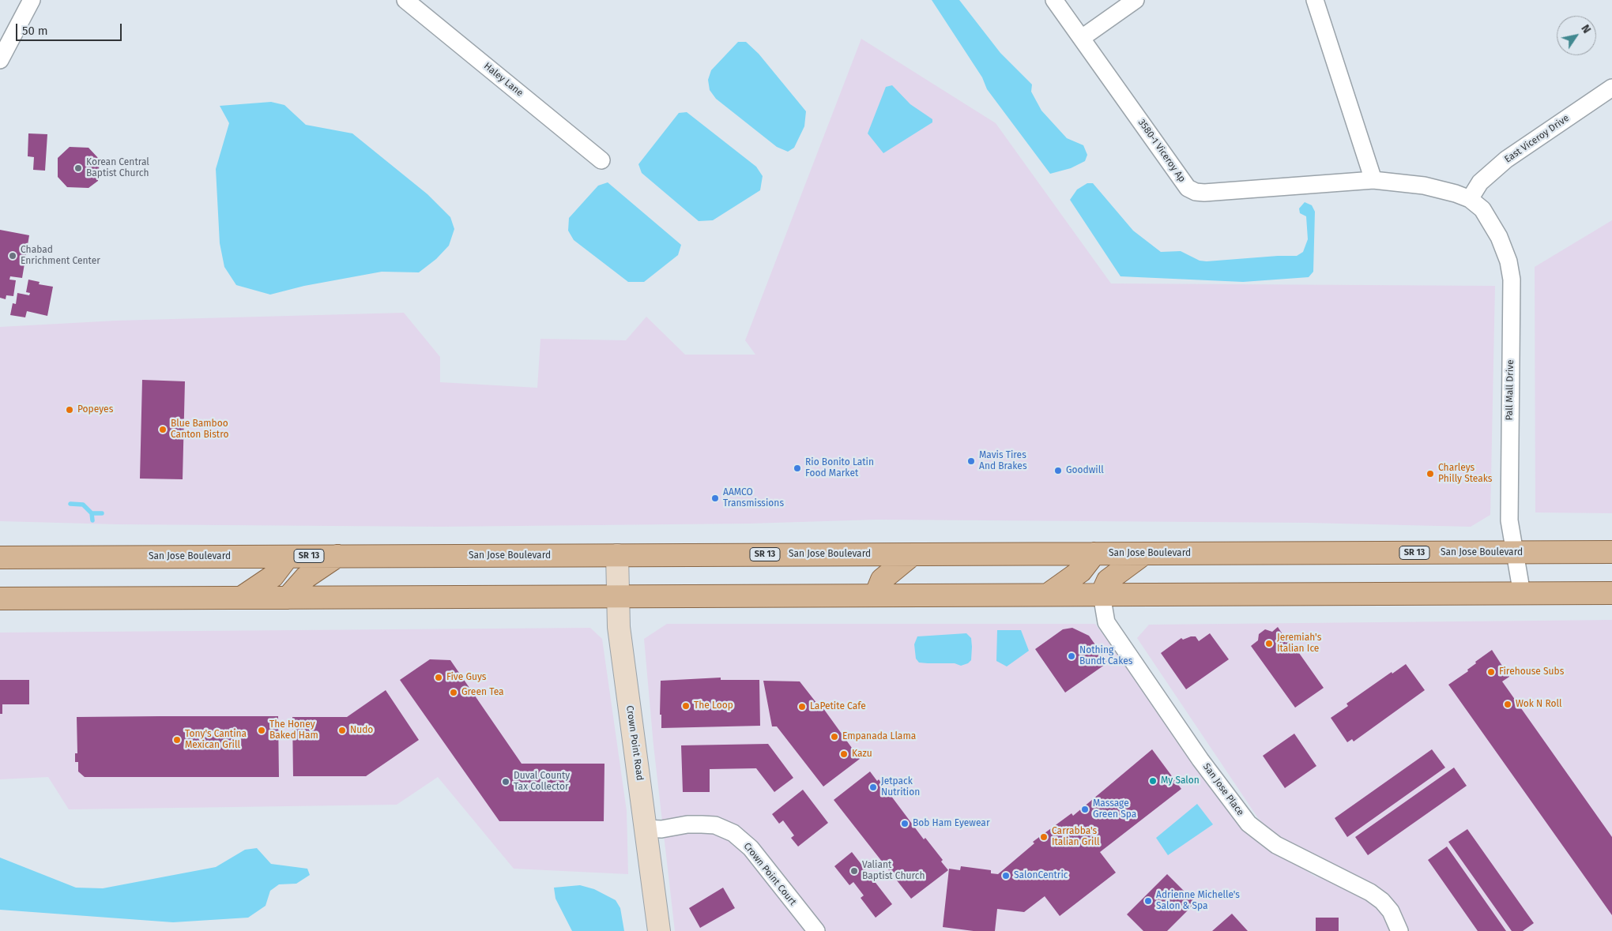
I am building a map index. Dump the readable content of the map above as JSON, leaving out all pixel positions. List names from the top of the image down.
{
  "streets": {
    "main road": ["SR 13", "San Jose Boulevard"],
    "street": [
      "Haley Lane",
      "East Viceroy Drive",
      "3580-1 Viceroy Ap",
      "Pall Mall Drive",
      "Crown Point Road",
      "San Jose Place",
      "Crown Point Court"
    ]
  },
  "crossings": [
    ["East Viceroy Drive", "3580-1 Viceroy Ap"],
    ["East Viceroy Drive", "Pall Mall Drive"],
    ["3580-1 Viceroy Ap", "Pall Mall Drive"],
    ["Pall Mall Drive", "San Jose Boulevard"],
    ["San Jose Boulevard", "Crown Point Road"],
    ["Crown Point Road", "Crown Point Court"]
  ],
  "places": [
    "Korean Central Baptist Church",
    "Chabad Enrichment Center",
    "Popeyes",
    "Blue Bamboo Canton Bistro",
    "Mavis Tires And Brakes",
    "Rio Bonito Latin Food Market",
    "Goodwill",
    "Charleys Philly Steaks",
    "AAMCO Transmissions",
    "Jeremiah's Italian Ice",
    "Nothing Bundt Cakes",
    "Firehouse Subs",
    "Five Guys",
    "Green Tea",
    "Wok N Roll",
    "The Loop",
    "LaPetite Cafe",
    "The Honey Baked Ham",
    "Nudo",
    "Empanada Llama",
    "Tony's Cantina Mexican Grill",
    "Kazu",
    "My Salon",
    "Duval County Tax Collector",
    "Jetpack Nutrition",
    "Massage Green Spa",
    "Bob Ham Eyewear",
    "Carrabba's Italian Grill",
    "Valiant Baptist Church",
    "SalonCentric",
    "Adrienne Michelle's Salon & Spa"
  ],
  "scale_bar": "50 m",
  "north": "top right"
}
